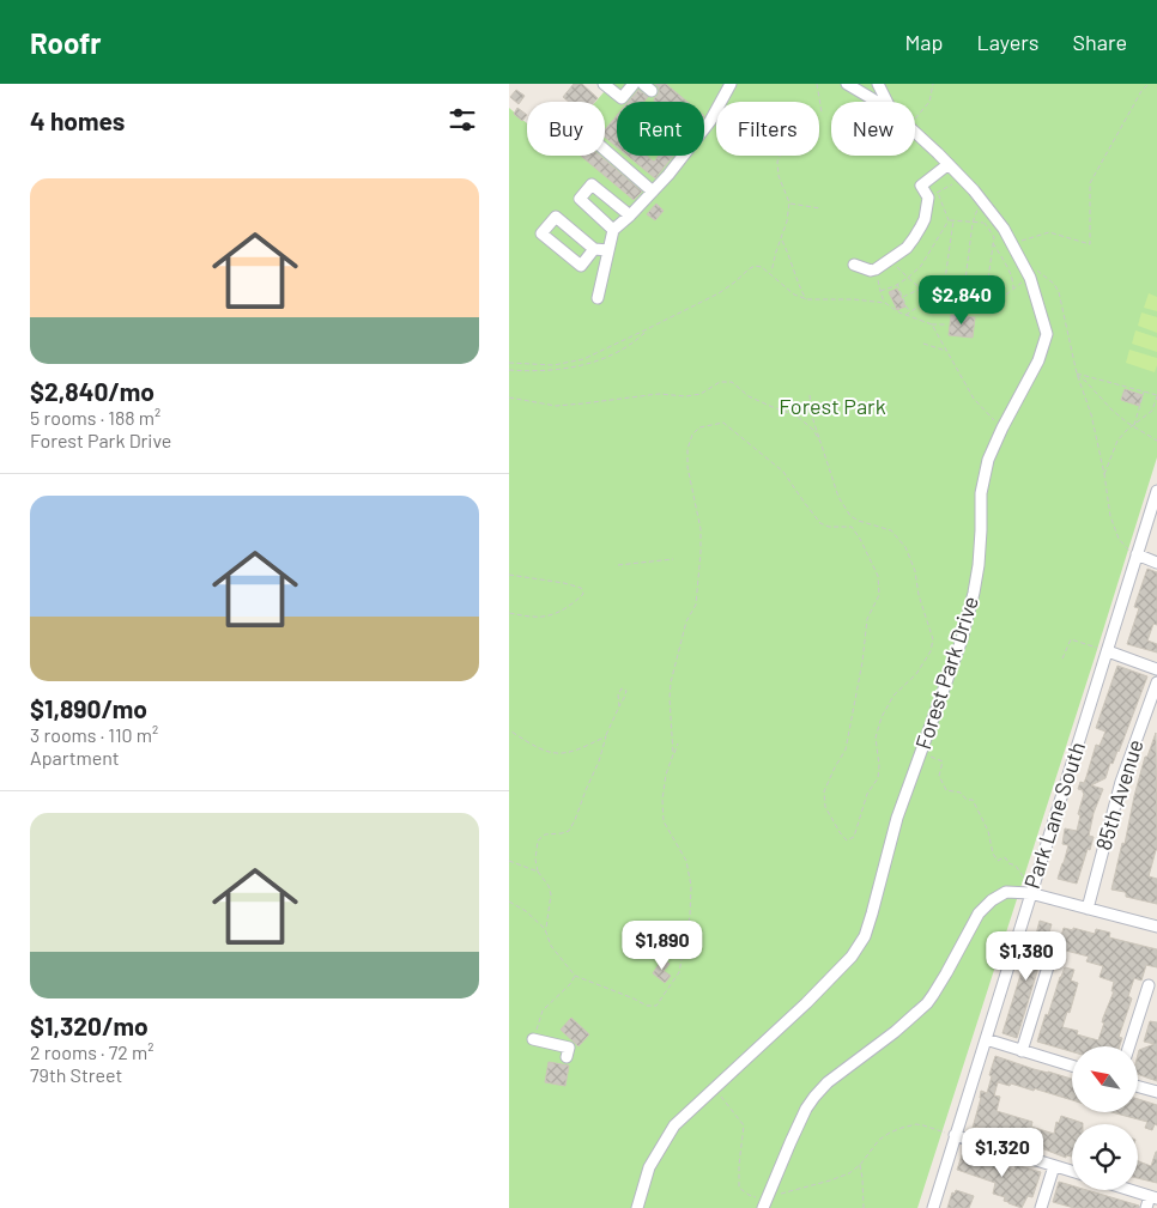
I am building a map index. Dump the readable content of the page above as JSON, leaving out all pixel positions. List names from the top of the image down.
{
  "streets": {
    "street": ["Forest Park Drive", "85th Avenue", "Park Lane South"]
  },
  "parks": ["Forest Park"],
  "north": "top left",
  "page": {
    "header": "Roofr",
    "nav": ["Map", "Layers", "Share"],
    "heading": "4 homes",
    "chip": [
      "Buy",
      "Rent",
      "Filters",
      "New"
    ],
    "list": [
      {
        "name": "$2,840/mo",
        "note": "5 rooms · 188 m² · Forest Park Drive"
      },
      {
        "name": "$1,890/mo",
        "note": "3 rooms · 110 m² · Apartment"
      },
      {
        "name": "$1,320/mo",
        "note": "2 rooms · 72 m² · 79th Street"
      }
    ],
    "price": [
      "$2,840",
      "$1,890",
      "$1,380",
      "$1,320"
    ]
  }
}
